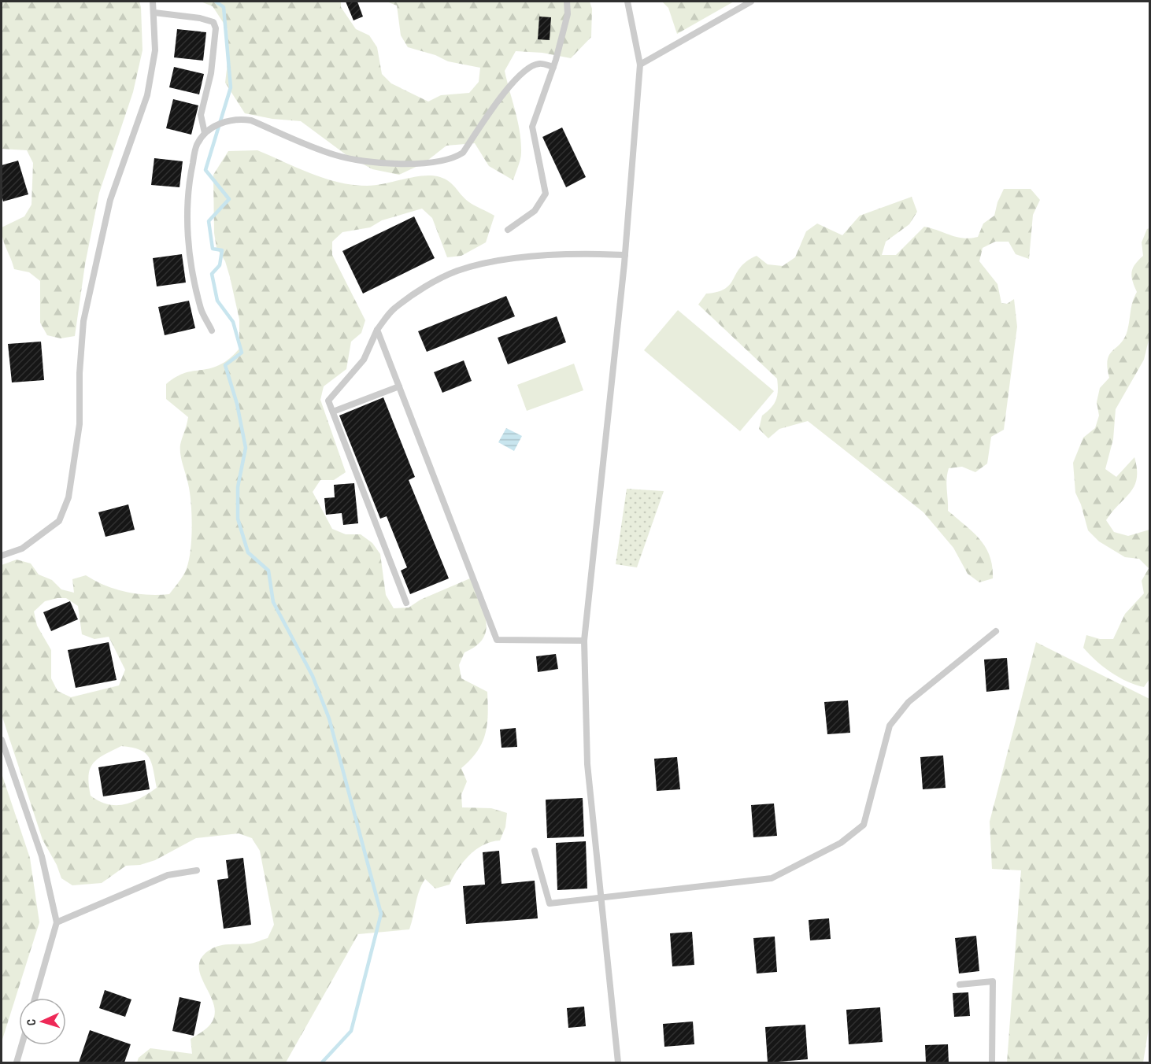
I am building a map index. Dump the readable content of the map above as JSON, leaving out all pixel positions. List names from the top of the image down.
{
  "north": "left"
}
